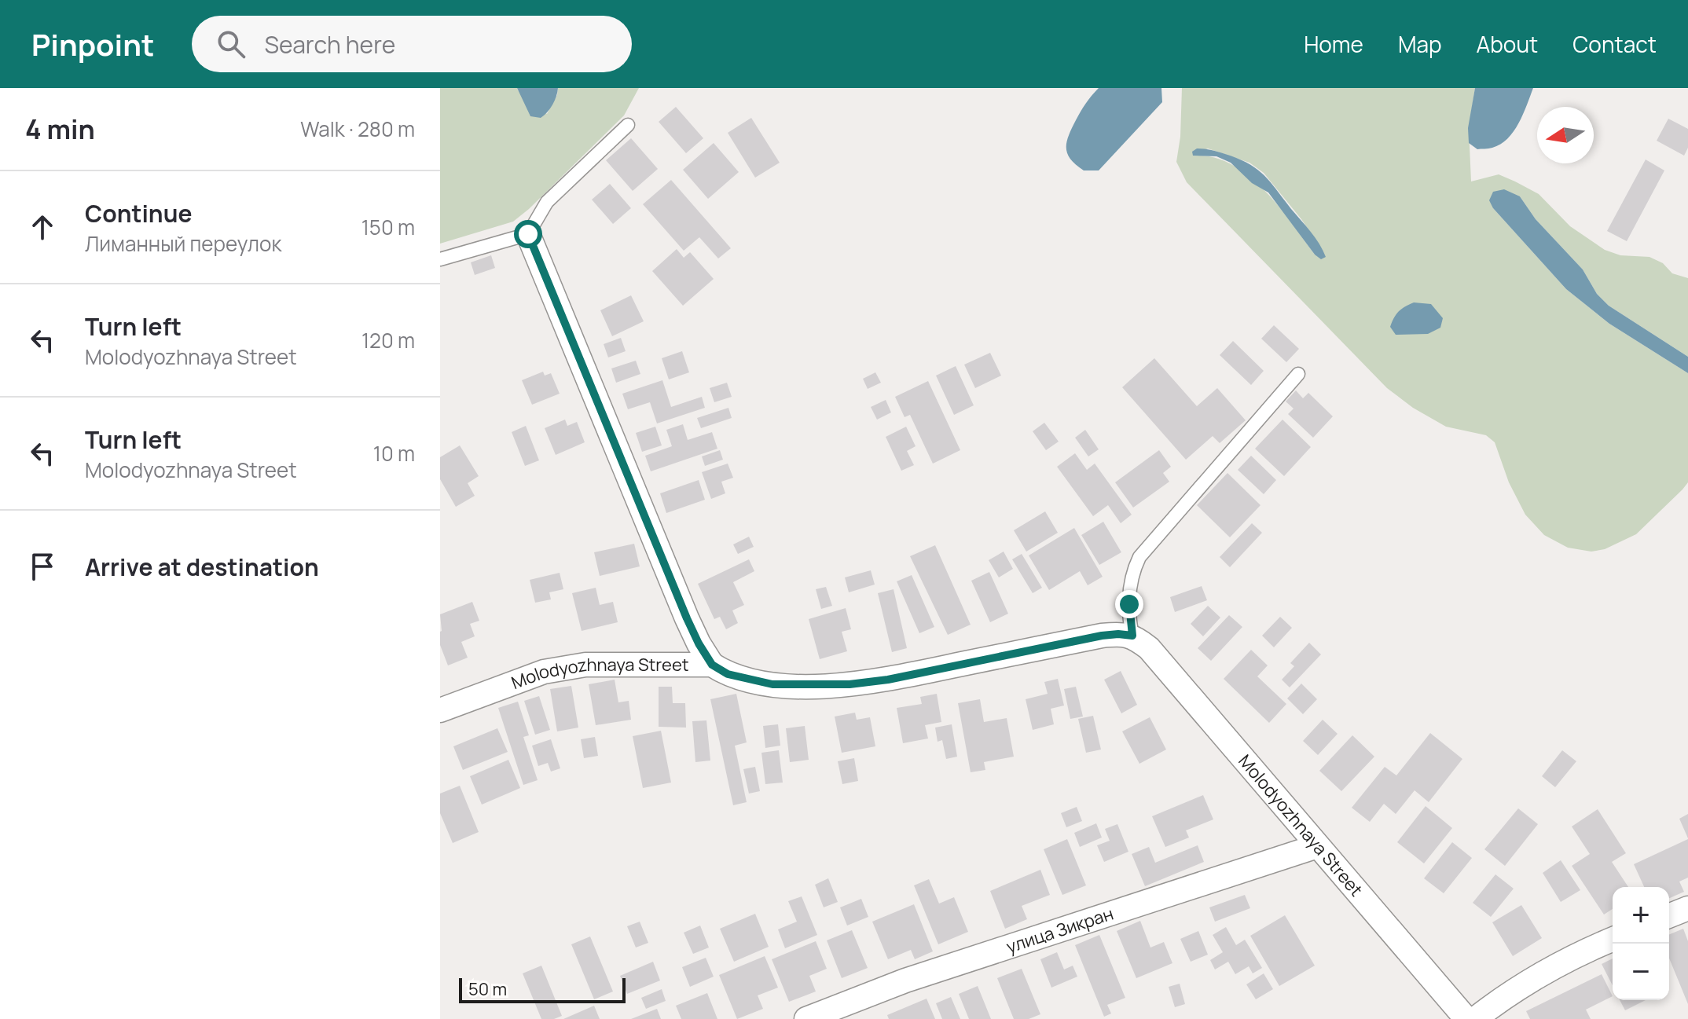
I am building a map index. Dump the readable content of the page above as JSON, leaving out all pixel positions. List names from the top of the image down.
{
  "streets": {
    "street": ["Molodyozhnaya Street", "улица Зикран"]
  },
  "crossings": [
    ["Molodyozhnaya Street", "улица Зикран"]
  ],
  "scale_bar": "50 m",
  "north": "left",
  "page": {
    "header": "Pinpoint",
    "search": "Search here",
    "nav": [
      "Home",
      "Map",
      "About",
      "Contact"
    ],
    "heading": ["4 min", "Walk · 280 m"],
    "list": [
      ["Continue", "Лиманный переулок", "150 m"],
      ["Turn left", "Molodyozhnaya Street", "120 m"],
      ["Turn left", "Molodyozhnaya Street", "10 m"],
      "Arrive at destination"
    ],
    "map_buttons": ["+", "−"],
    "scale": "50 m"
  }
}
